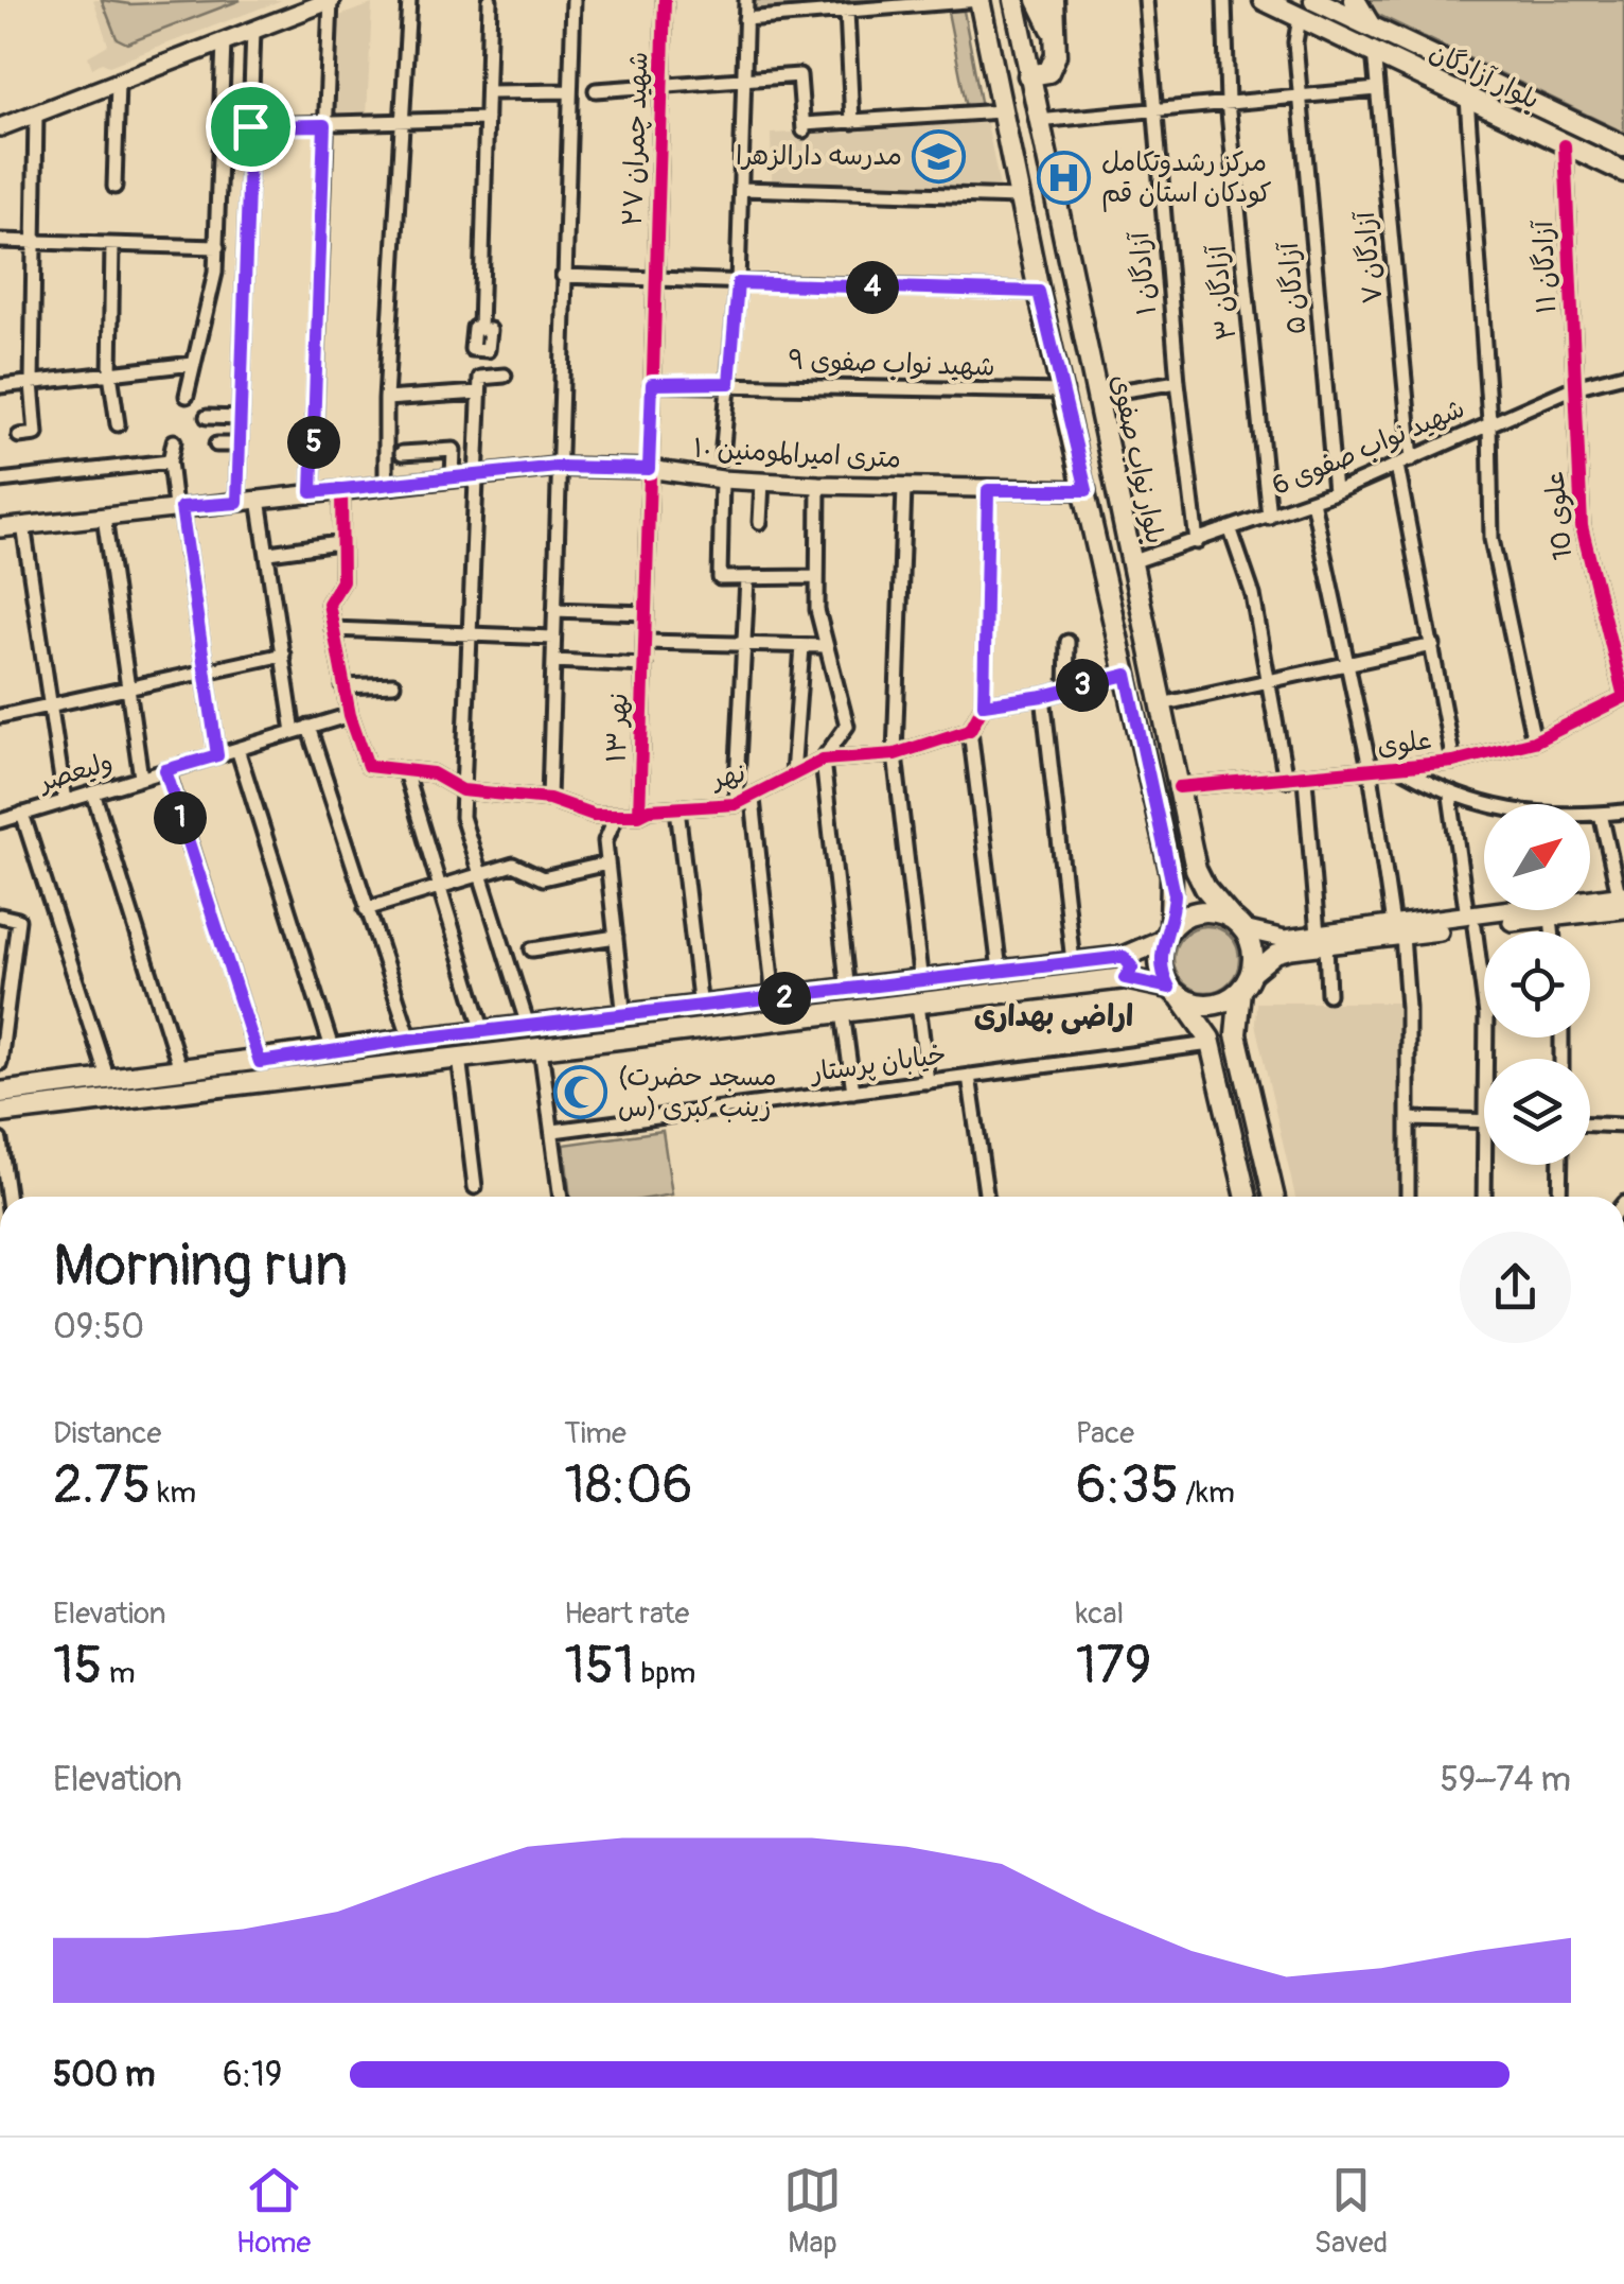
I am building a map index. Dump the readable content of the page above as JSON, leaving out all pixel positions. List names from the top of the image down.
{
  "streets": {
    "main road": ["بلوار آزادگان", "بلوار نواب صفوی"],
    "street": [
      "شهید چمران ۲۷",
      "آزادگان ۷",
      "آزادگان ۱۱",
      "آزادگان ۱",
      "آزادگان ۵",
      "آزادگان ۳",
      "شهید نواب صفوی ۹",
      "شهید نواب صفوی 6",
      "۱۰ متری امیرالمومنین",
      "علوی 10",
      "نهر ۱۳",
      "علوی",
      "ولیعصر",
      "نهر",
      "خیابان پرستار"
    ]
  },
  "crossings": [
    ["بلوار آزادگان", "آزادگان ۷"],
    ["بلوار آزادگان", "آزادگان ۱۱"],
    ["بلوار آزادگان", "آزادگان ۵"],
    ["شهید چمران ۲۷", "شهید نواب صفوی ۹"],
    ["شهید چمران ۲۷", "۱۰ متری امیرالمومنین"],
    ["شهید چمران ۲۷", "نهر ۱۳"],
    ["آزادگان ۷", "شهید نواب صفوی 6"],
    ["آزادگان ۱۱", "شهید نواب صفوی 6"],
    ["آزادگان ۱۱", "علوی 10"],
    ["آزادگان ۱", "شهید نواب صفوی 6"],
    ["آزادگان ۵", "شهید نواب صفوی 6"],
    ["آزادگان ۳", "شهید نواب صفوی 6"],
    ["شهید نواب صفوی 6", "بلوار نواب صفوی"],
    ["شهید نواب صفوی 6", "علوی 10"],
    ["۱۰ متری امیرالمومنین", "نهر ۱۳"],
    ["بلوار نواب صفوی", "علوی"],
    ["علوی 10", "علوی"],
    ["نهر ۱۳", "نهر"],
    ["ولیعصر", "نهر"]
  ],
  "districts": ["اراضی بهداری"],
  "places": {
    "school or university": ["مدرسه دارالزهرا"],
    "hospital": ["مرکز رشدوتکامل کودکان استان قم"],
    "mosque": ["(مسجد حضرت زینب کبری (س"]
  },
  "north": "top right",
  "page": {
    "pins": [
      "4",
      "5",
      "3",
      "1",
      "2"
    ],
    "heading": ["Morning run", "09:50"],
    "stats": [
      ["Distance", "2.75 km"],
      ["Time", "18:06"],
      ["Pace", "6:35 /km"],
      ["Elevation", "15 m"],
      ["Heart rate", "151 bpm"],
      ["kcal", "179"]
    ],
    "chart": ["Elevation", "59–74 m"],
    "list": [
      {
        "name": "500 m",
        "note": "6:19"
      }
    ],
    "tabs": ["Home", "Map", "Saved"]
  }
}
